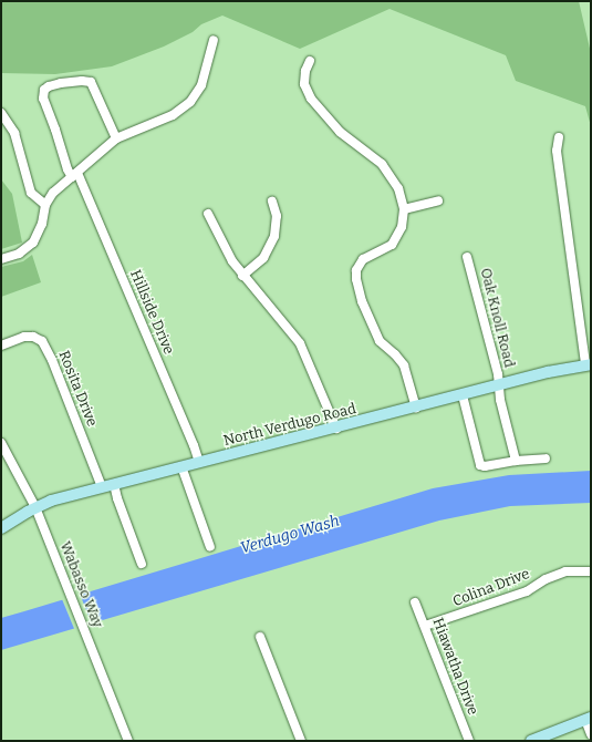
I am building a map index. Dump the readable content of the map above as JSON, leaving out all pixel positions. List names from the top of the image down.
{
  "streets": {
    "main road": ["North Verdugo Road"],
    "street": [
      "Hillside Drive",
      "Oak Knoll Road",
      "Rosita Drive",
      "Wabasso Way",
      "Colina Drive",
      "Hiawatha Drive"
    ]
  },
  "crossings": [
    ["Hillside Drive", "North Verdugo Road"],
    ["Oak Knoll Road", "North Verdugo Road"],
    ["Rosita Drive", "North Verdugo Road"],
    ["North Verdugo Road", "Wabasso Way"],
    ["Colina Drive", "Hiawatha Drive"]
  ],
  "water": ["Verdugo Wash"]
}
